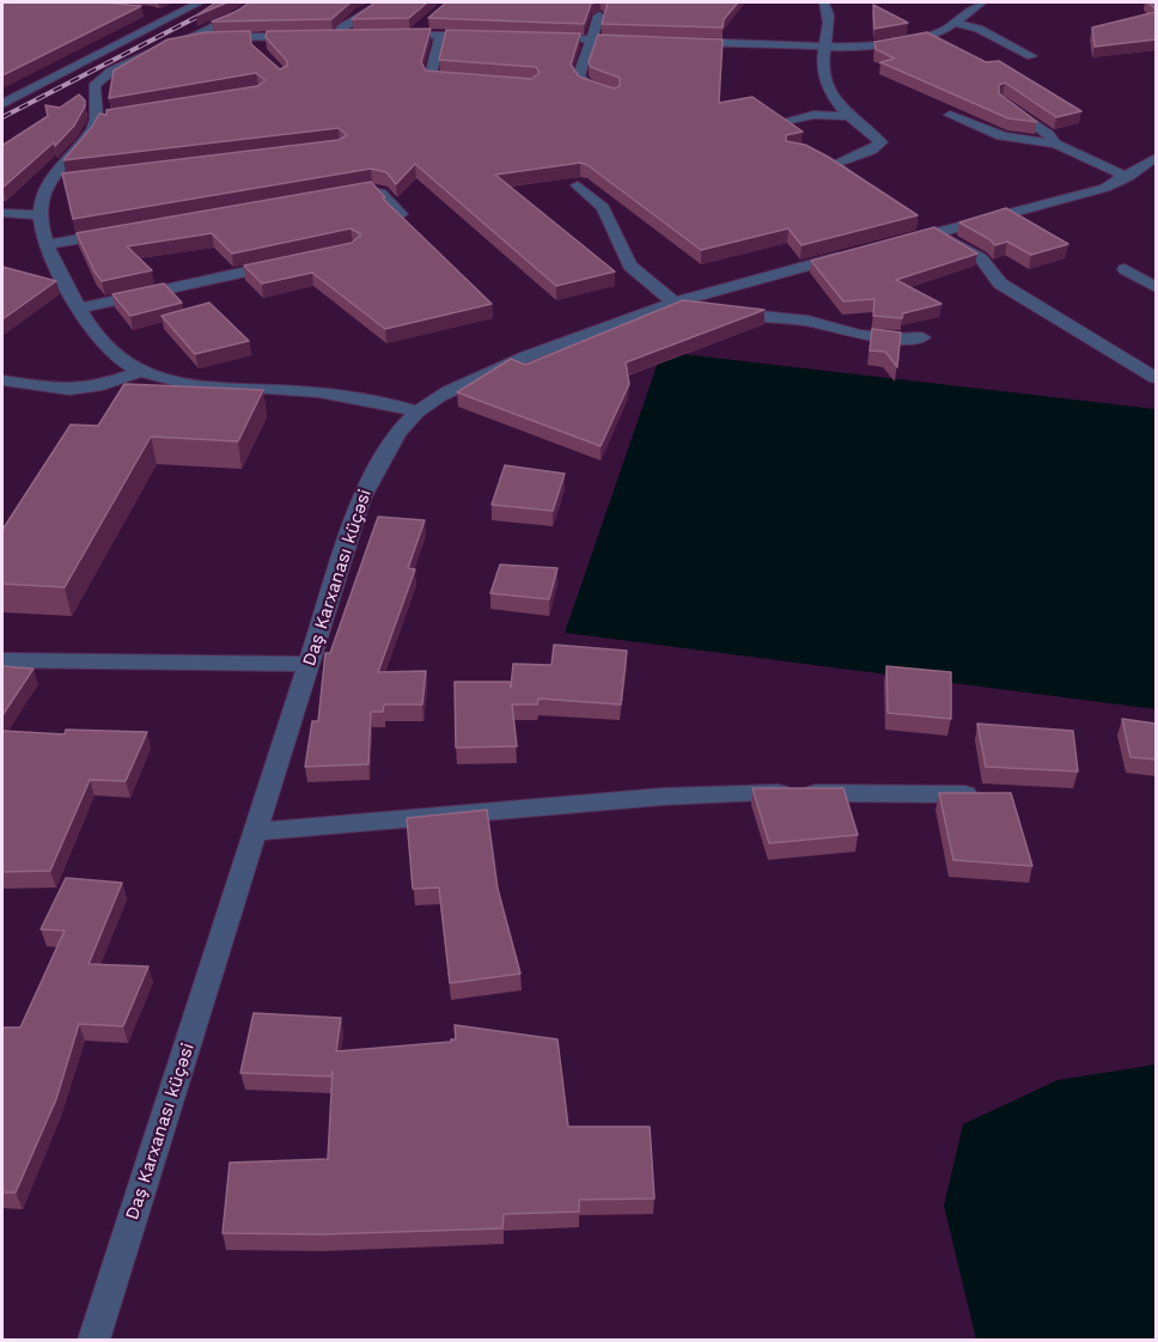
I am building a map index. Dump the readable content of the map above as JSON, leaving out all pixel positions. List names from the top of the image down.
{
  "streets": {
    "street": ["Daş Karxanası küçəsi"]
  }
}
